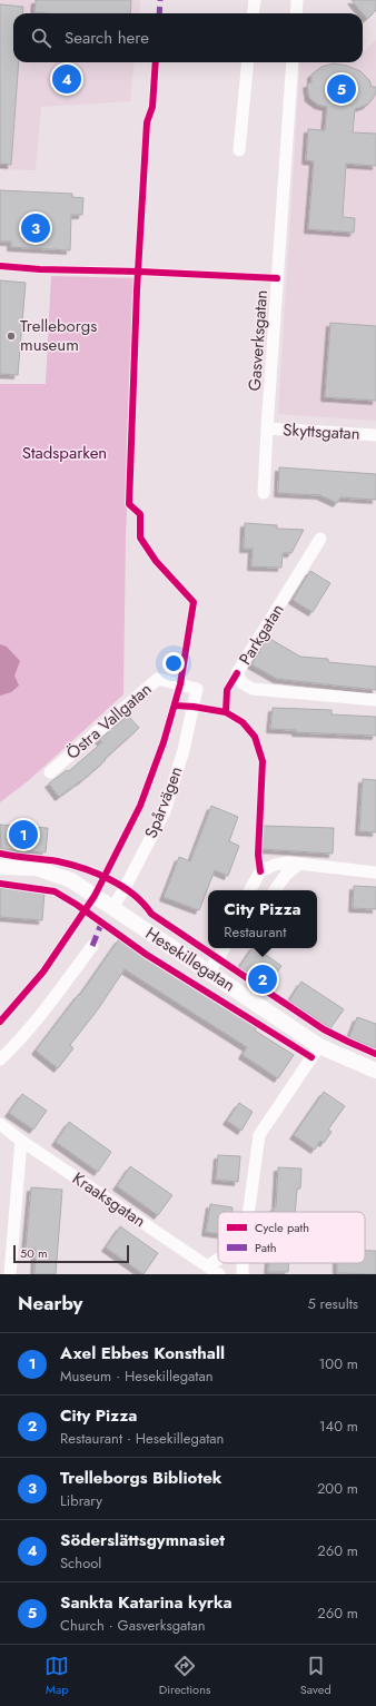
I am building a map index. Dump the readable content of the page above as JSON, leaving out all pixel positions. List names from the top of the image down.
{
  "streets": {
    "street": [
      "Gasverksgatan",
      "Skyttsgatan",
      "Parkgatan",
      "Östra Vallgatan",
      "Spårvägen",
      "Hesekillegatan",
      "Kraaksgatan"
    ]
  },
  "crossings": [
    ["Gasverksgatan", "Skyttsgatan"],
    ["Östra Vallgatan", "Spårvägen"],
    ["Spårvägen", "Hesekillegatan"]
  ],
  "parks": ["Stadsparken"],
  "places": ["Trelleborgs museum"],
  "legend": ["Cycle path", "Path"],
  "scale_bar": "50 m",
  "page": {
    "search": "Search here",
    "pins": [
      "4",
      "5",
      "3",
      "1",
      "2"
    ],
    "popup": ["City Pizza", "Restaurant"],
    "scale": "50 m",
    "heading": ["Nearby", "5 results"],
    "list": [
      {
        "mark": "1",
        "name": "Axel Ebbes Konsthall",
        "note": "Museum · Hesekillegatan",
        "value": "100 m"
      },
      {
        "mark": "2",
        "name": "City Pizza",
        "note": "Restaurant · Hesekillegatan",
        "value": "140 m"
      },
      {
        "mark": "3",
        "name": "Trelleborgs Bibliotek",
        "note": "Library",
        "value": "200 m"
      },
      {
        "mark": "4",
        "name": "Söderslättsgymnasiet",
        "note": "School",
        "value": "260 m"
      },
      {
        "mark": "5",
        "name": "Sankta Katarina kyrka",
        "note": "Church · Gasverksgatan",
        "value": "260 m"
      }
    ],
    "nav": ["Map", "Directions", "Saved"]
  }
}
